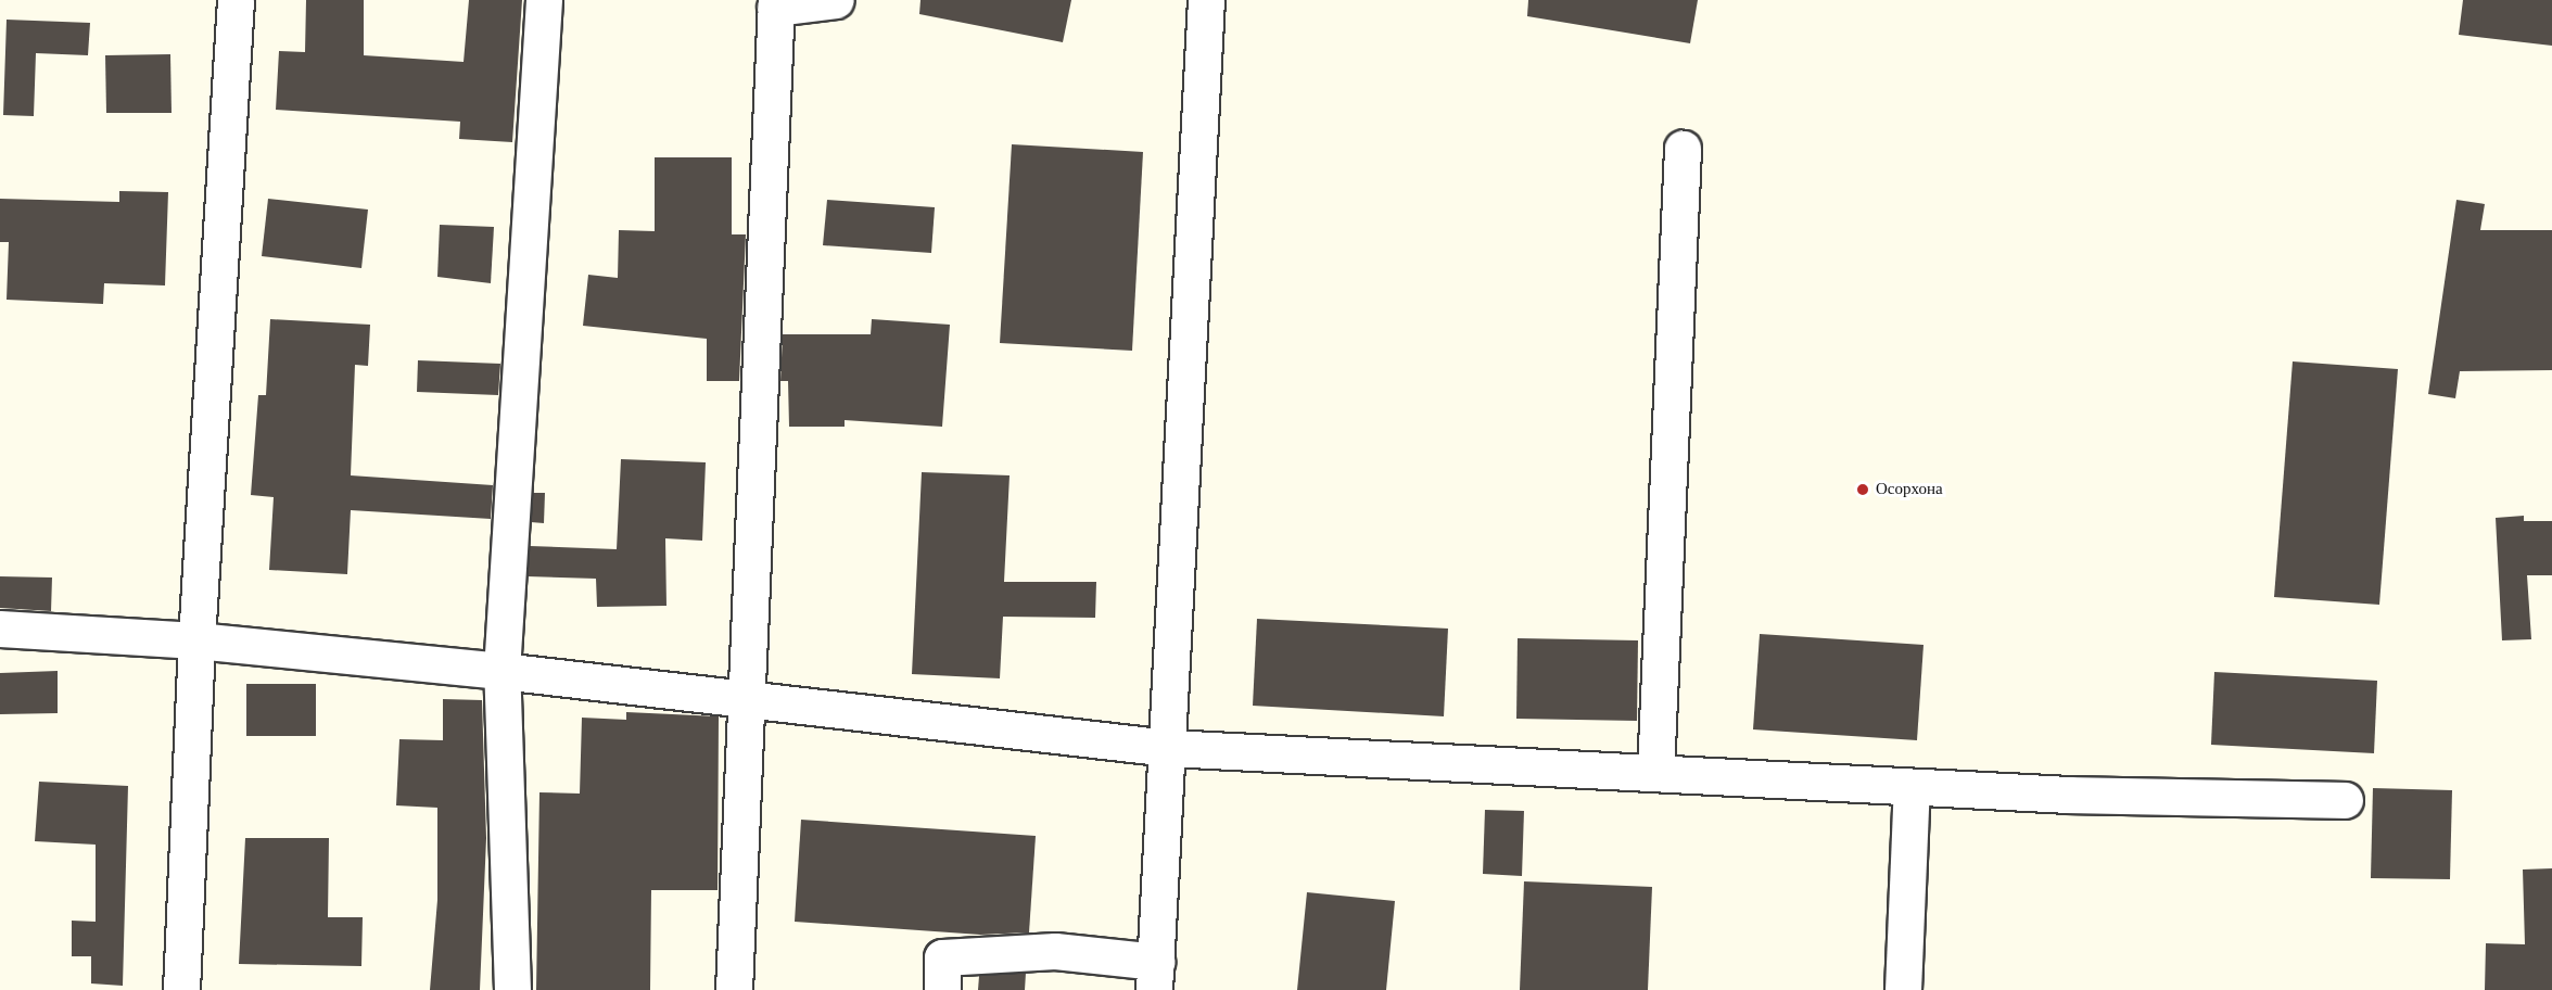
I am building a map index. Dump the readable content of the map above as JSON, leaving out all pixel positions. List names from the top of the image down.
{
  "places": ["Осорхона"]
}
